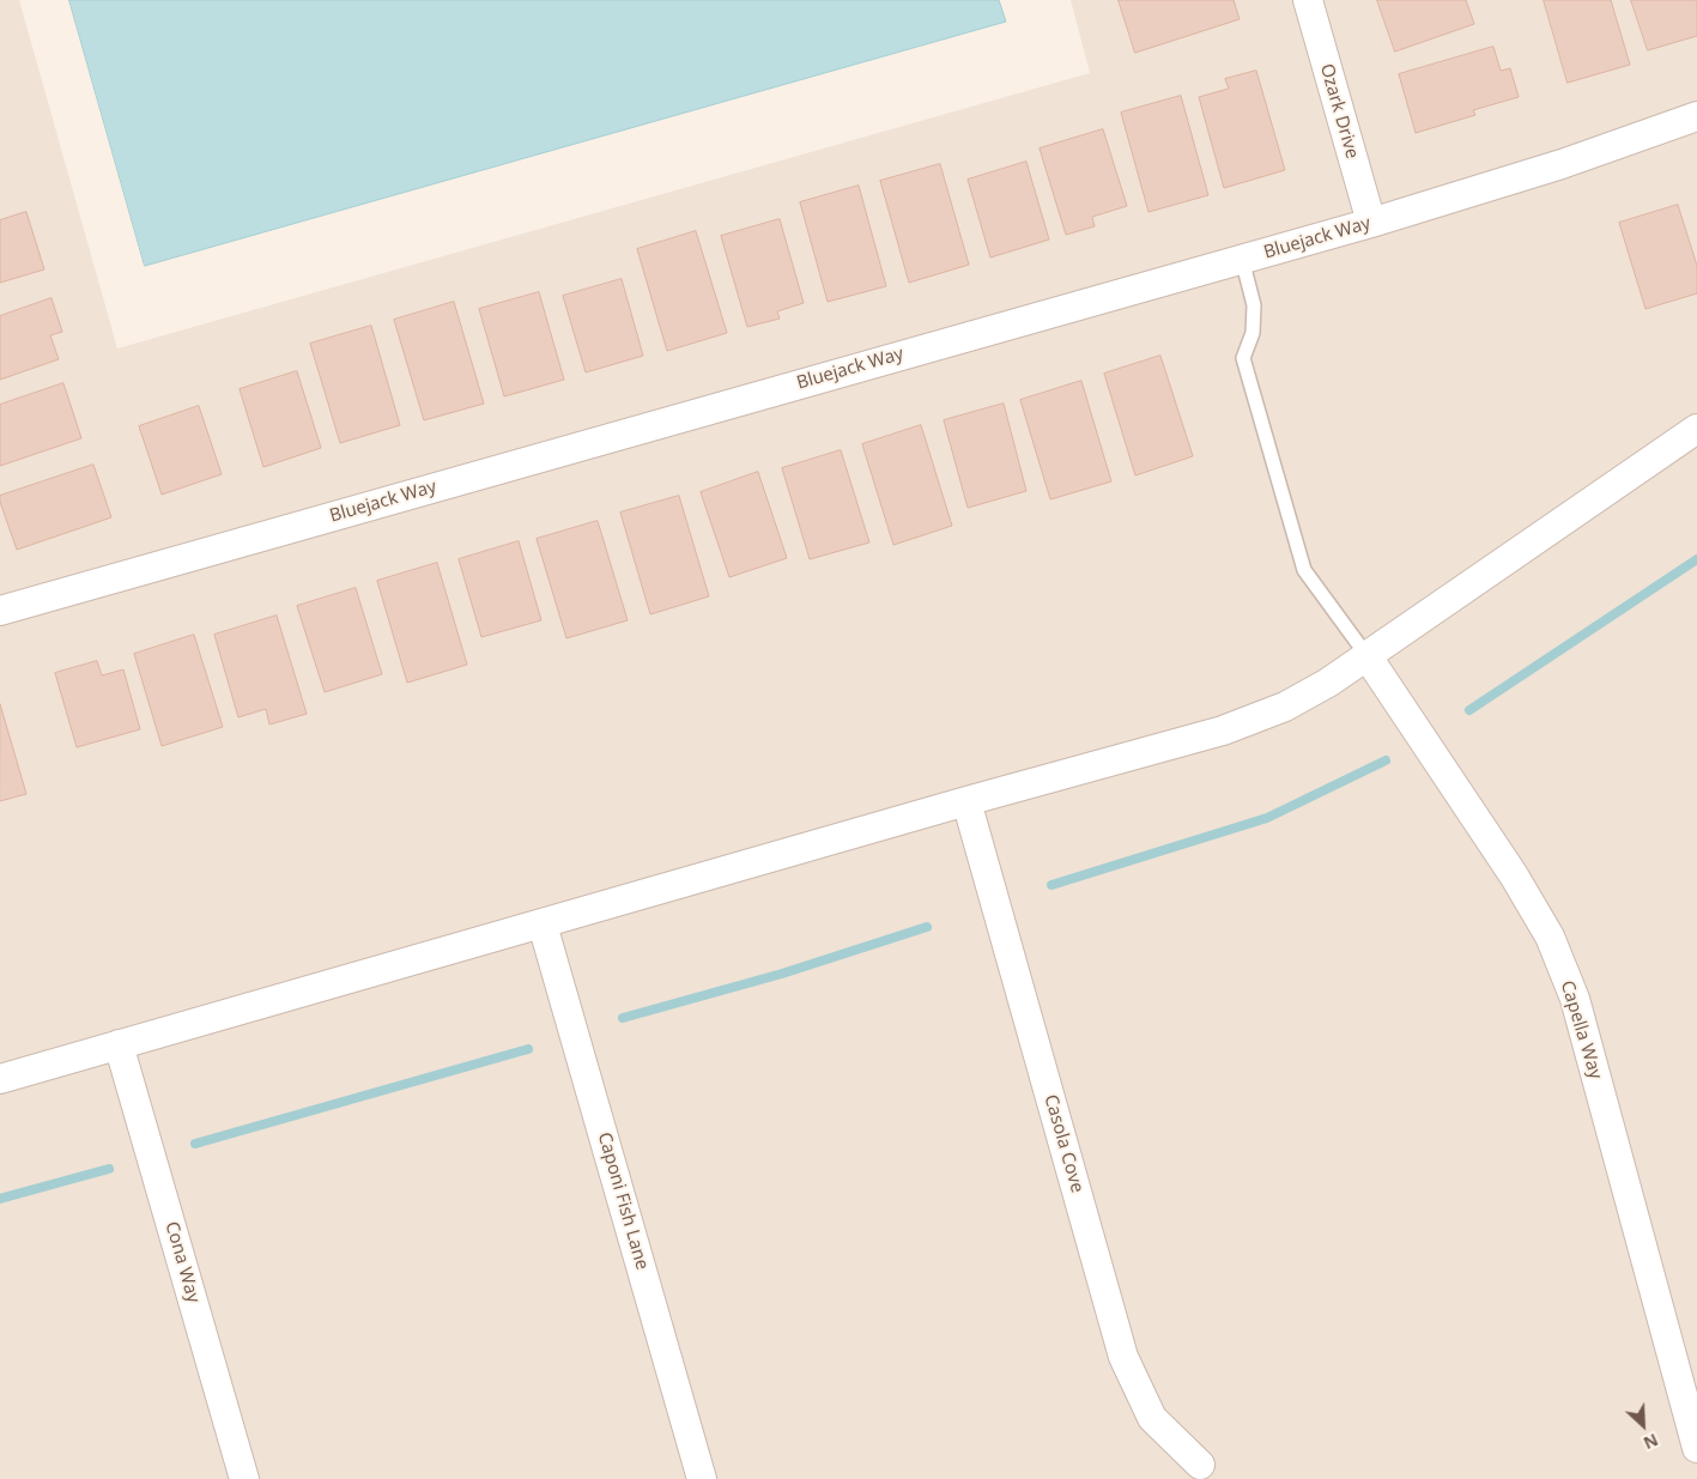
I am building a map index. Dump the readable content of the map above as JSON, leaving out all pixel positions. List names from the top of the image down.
{
  "streets": {
    "street": [
      "Ozark Drive",
      "Bluejack Way",
      "Capella Way",
      "Casola Cove",
      "Caponi Fish Lane",
      "Cona Way"
    ]
  },
  "crossings": [
    ["Ozark Drive", "Bluejack Way"]
  ],
  "north": "bottom right"
}
